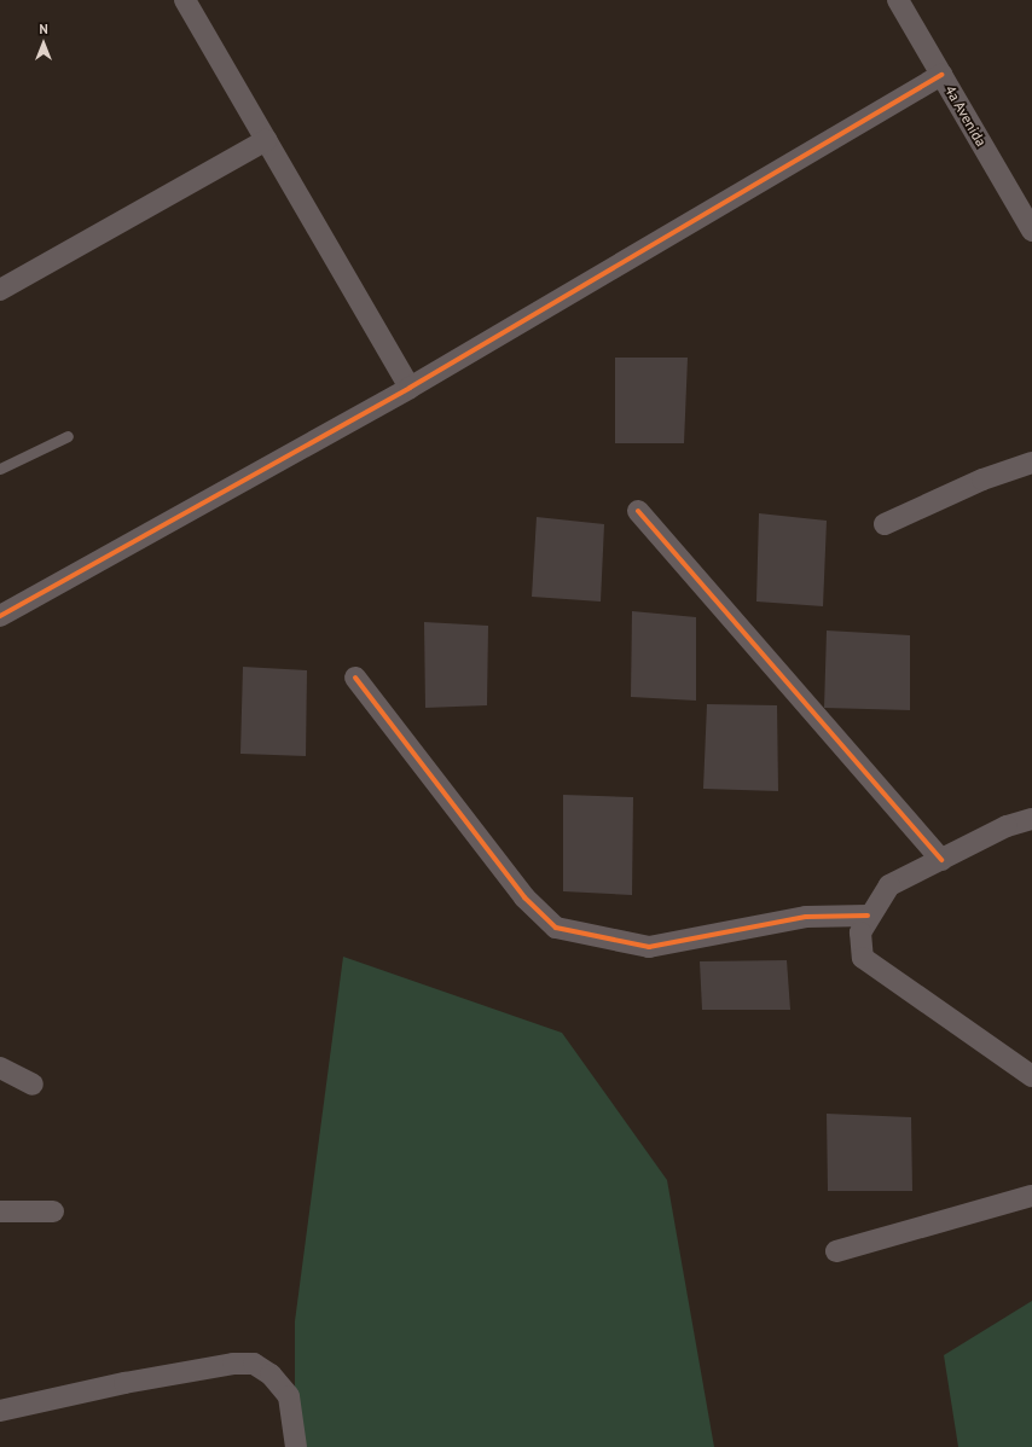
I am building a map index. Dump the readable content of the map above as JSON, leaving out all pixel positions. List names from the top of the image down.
{
  "streets": {
    "street": ["4a Avenida"]
  },
  "north": "top"
}
